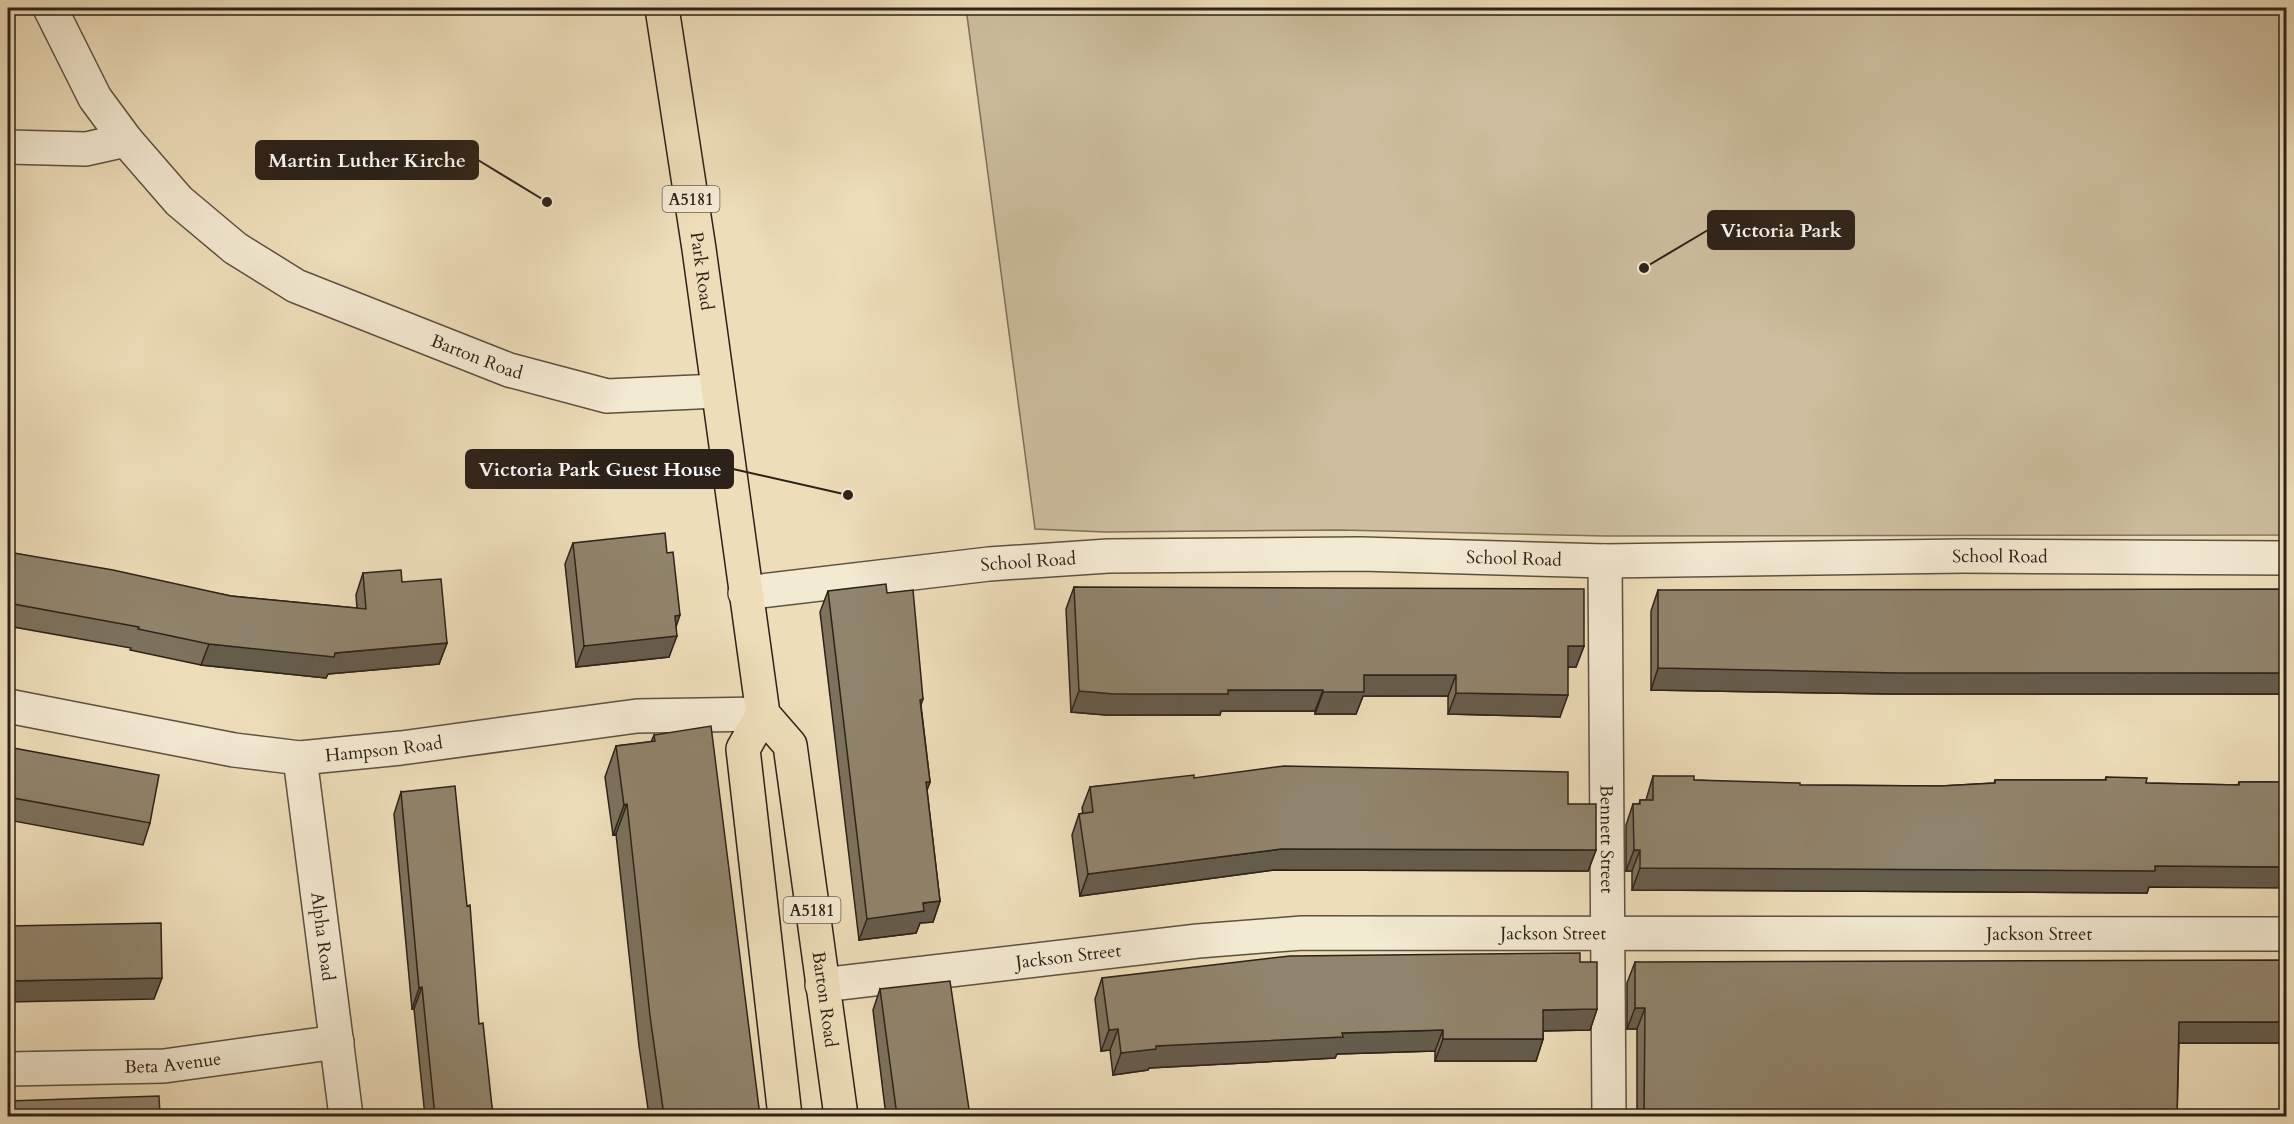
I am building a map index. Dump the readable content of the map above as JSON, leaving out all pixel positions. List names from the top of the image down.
{
  "streets": {
    "main road": ["A5181", "Park Road", "Barton Road"],
    "street": [
      "School Road",
      "Hampson Road",
      "Bennett Street",
      "Jackson Street",
      "Alpha Road",
      "Beta Avenue"
    ]
  },
  "crossings": [
    ["A5181", "Park Road"],
    ["A5181", "Barton Road"],
    ["A5181", "School Road"],
    ["A5181", "Hampson Road"],
    ["Park Road", "Barton Road"],
    ["Barton Road", "Hampson Road"],
    ["Barton Road", "Jackson Street"],
    ["School Road", "Bennett Street"],
    ["Hampson Road", "Alpha Road"],
    ["Bennett Street", "Jackson Street"],
    ["Alpha Road", "Beta Avenue"]
  ],
  "places": ["Martin Luther Kirche", "Victoria Park", "Victoria Park Guest House"]
}
